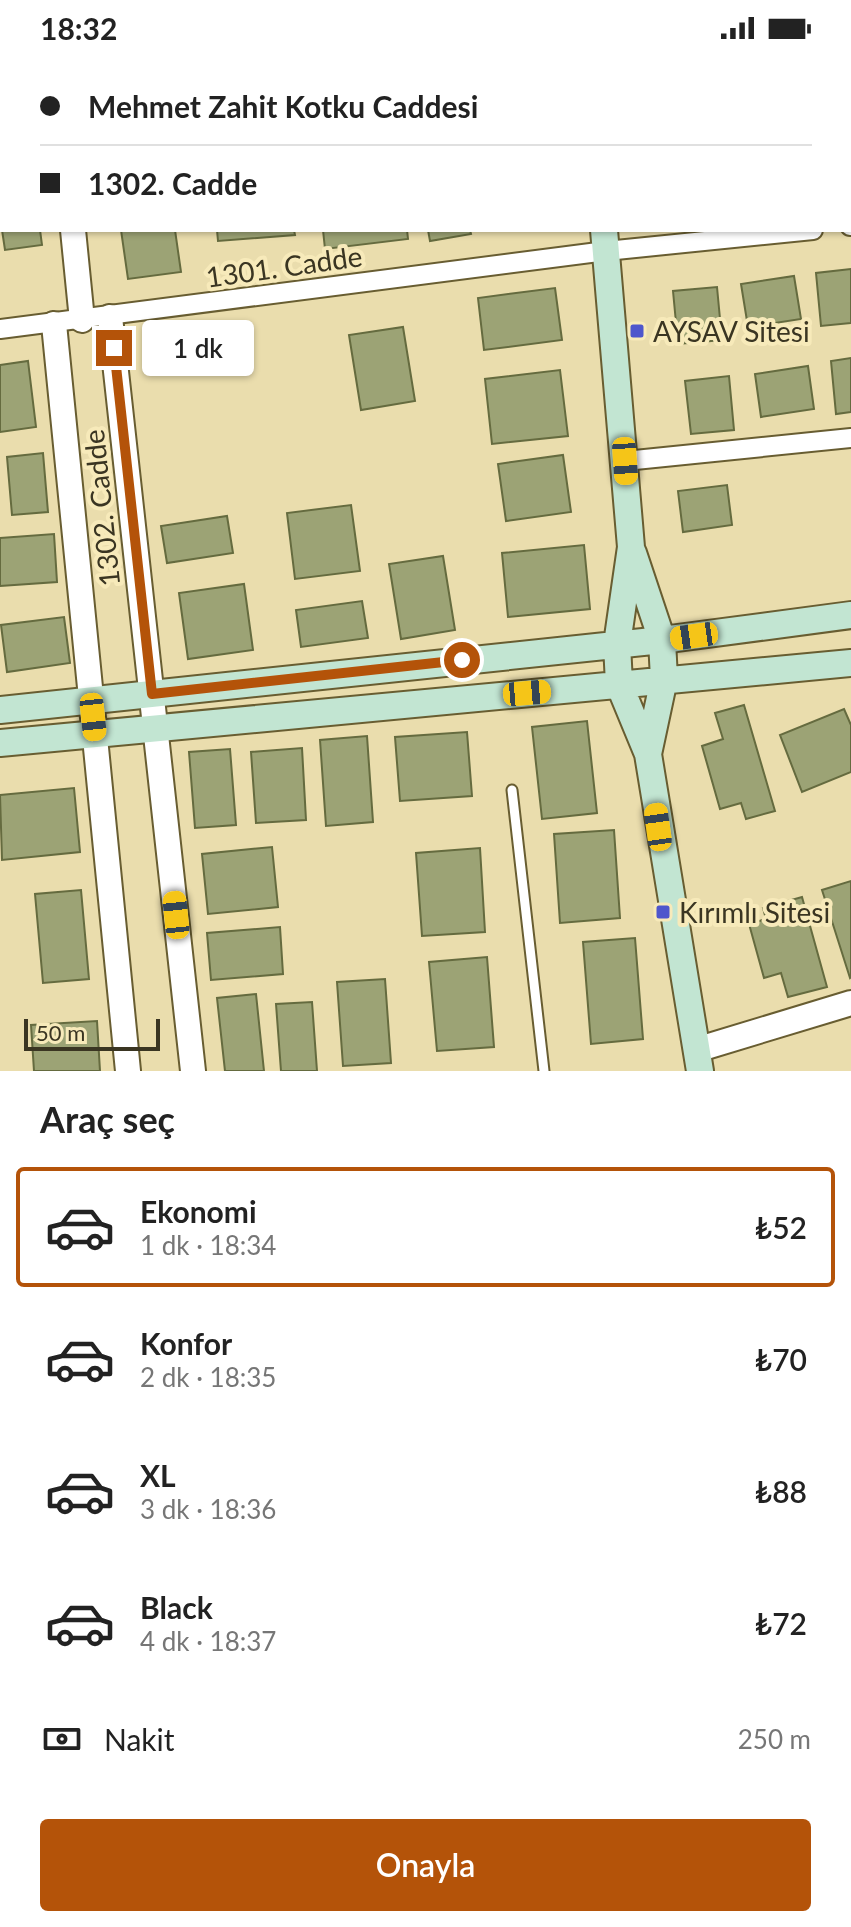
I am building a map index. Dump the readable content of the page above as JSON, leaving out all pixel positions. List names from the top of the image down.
{
  "streets": {
    "street": ["1301. Cadde", "1302. Cadde"]
  },
  "crossings": [
    ["1301. Cadde", "1302. Cadde"]
  ],
  "places": {
    "transit": ["AYSAV Sitesi", "Kırımlı Sitesi"]
  },
  "scale_bar": "50 m",
  "page": {
    "status": "18:32",
    "banner": ["Mehmet Zahit Kotku Caddesi", "1302. Cadde"],
    "bubble": "1 dk",
    "scale": "50 m",
    "heading": "Araç seç",
    "list": [
      {
        "name": "Ekonomi",
        "note": "1 dk · 18:34",
        "value": "₺52"
      },
      {
        "name": "Konfor",
        "note": "2 dk · 18:35",
        "value": "₺70"
      },
      {
        "name": "XL",
        "note": "3 dk · 18:36",
        "value": "₺88"
      },
      {
        "name": "Black",
        "note": "4 dk · 18:37",
        "value": "₺72"
      }
    ],
    "pay": ["Nakit", "250 m"],
    "buttons": "Onayla"
  }
}
